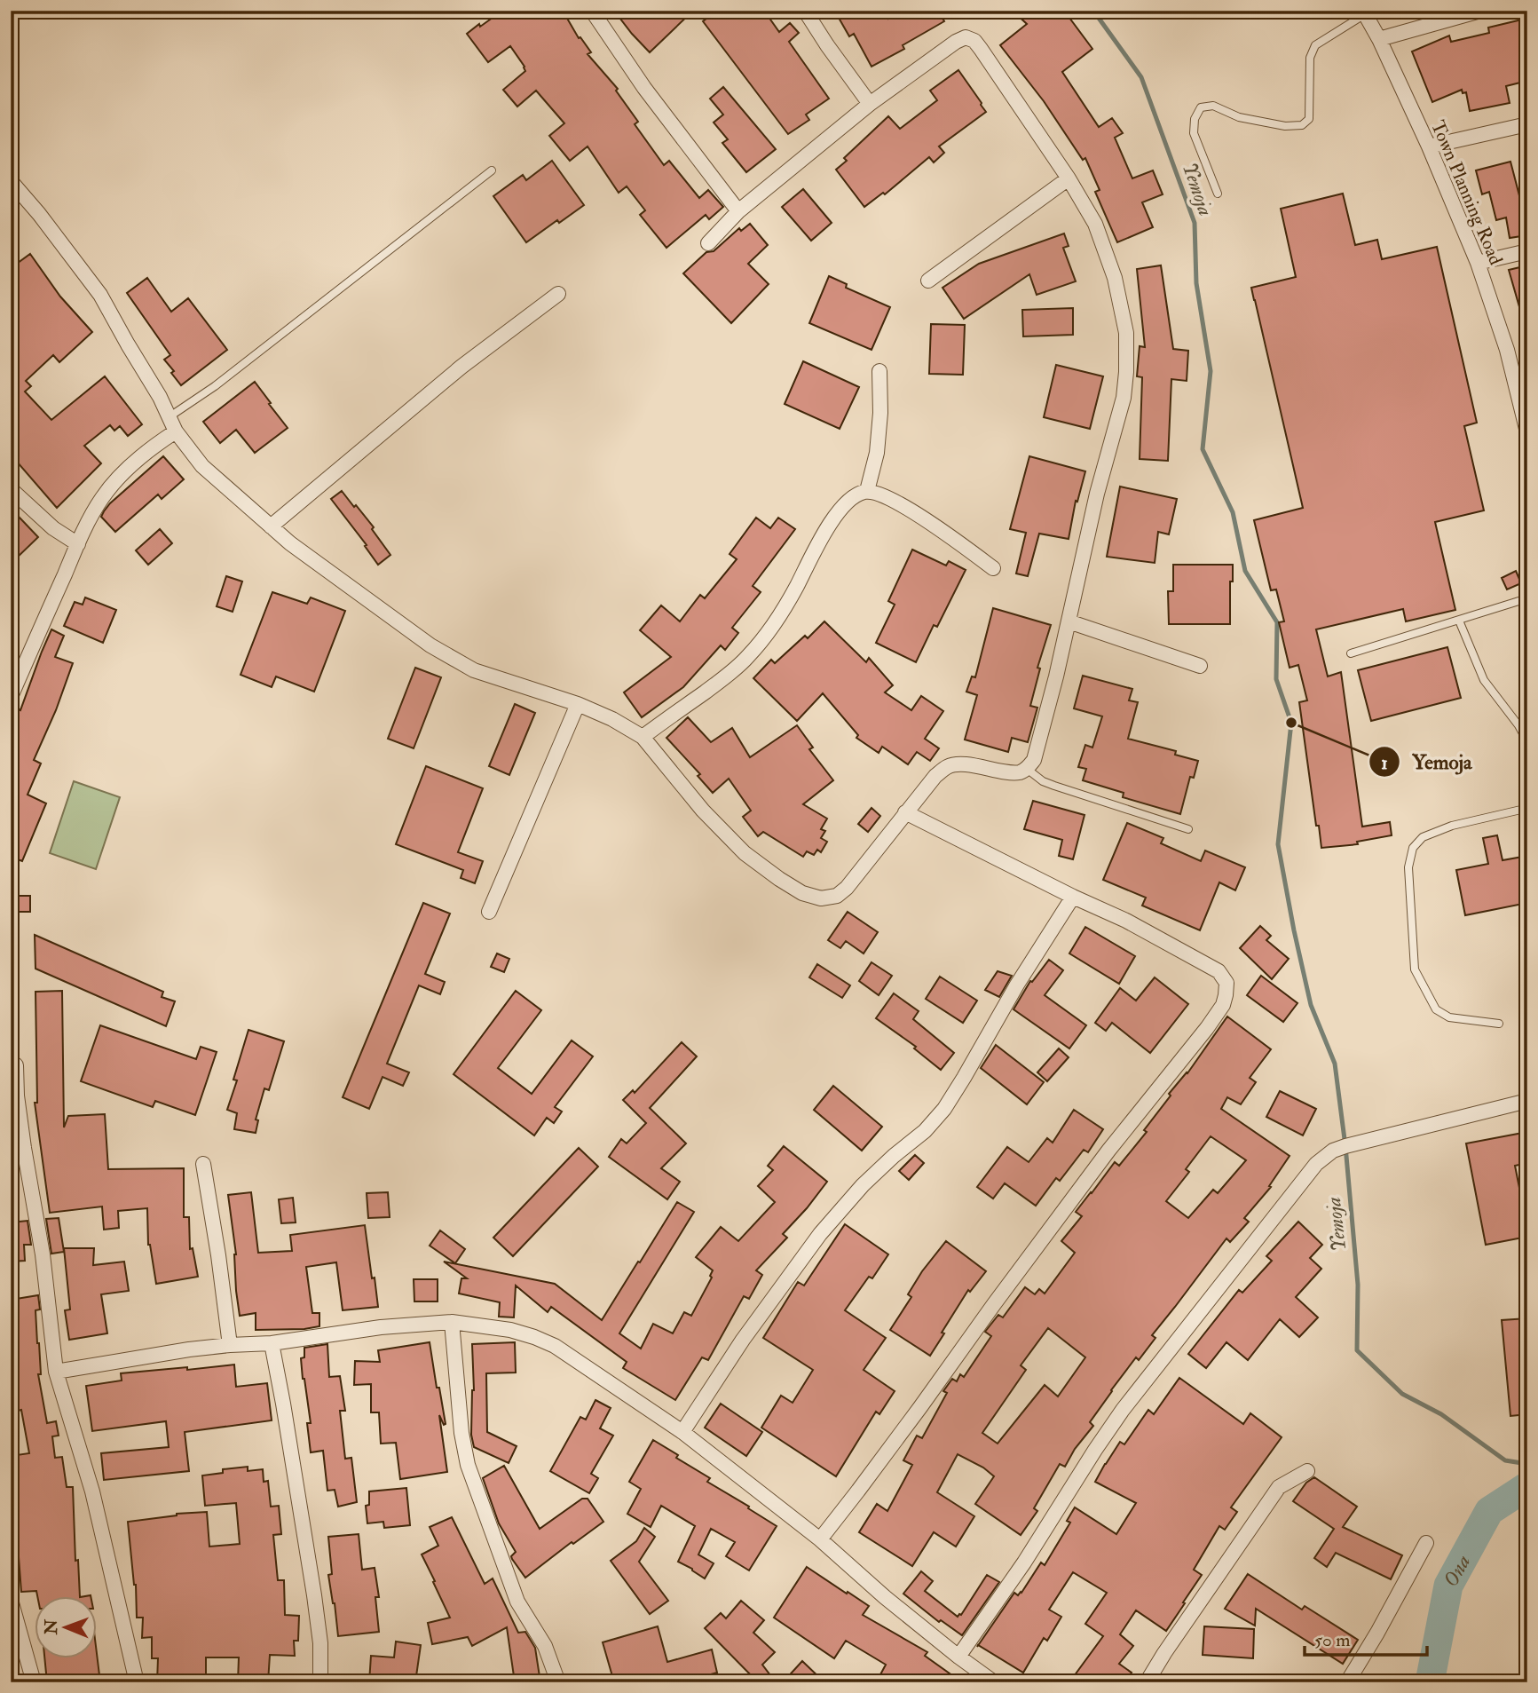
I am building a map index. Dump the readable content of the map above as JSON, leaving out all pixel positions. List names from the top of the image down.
{
  "streets": {
    "street": ["Town Planning Road"]
  },
  "water": ["Yemoja", "Ona"],
  "places": ["Yemoja"],
  "scale_bar": "50 m",
  "north": "left"
}
